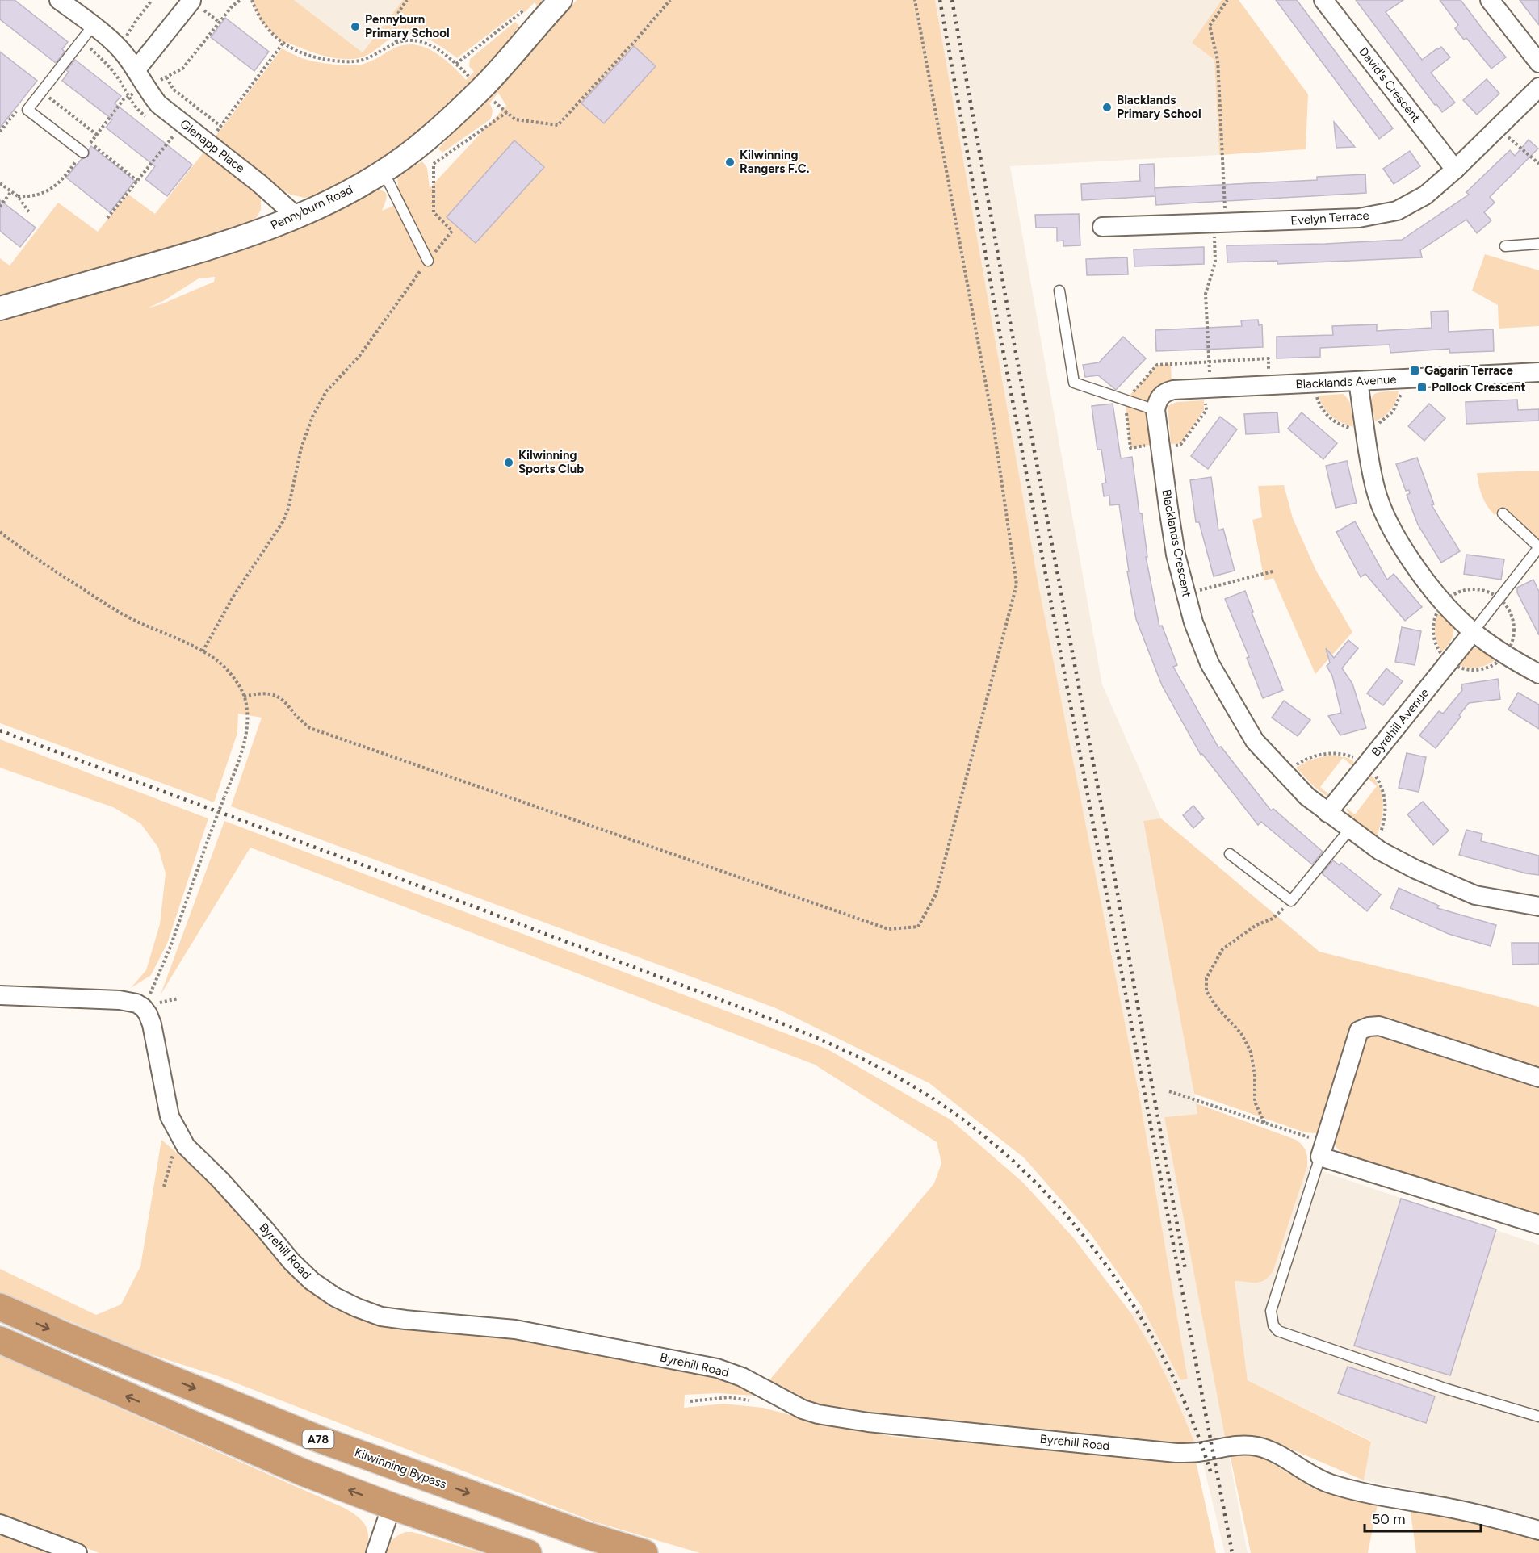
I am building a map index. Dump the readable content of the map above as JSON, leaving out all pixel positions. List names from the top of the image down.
{
  "streets": {
    "highway": ["A78", "Kilwinning Bypass"],
    "street": [
      "David's Crescent",
      "Glenapp Place",
      "Pennyburn Road",
      "Evelyn Terrace",
      "Blacklands Avenue",
      "Blacklands Crescent",
      "Byrehill Avenue",
      "Byrehill Road"
    ]
  },
  "crossings": [
    ["David's Crescent", "Evelyn Terrace"],
    ["Glenapp Place", "Pennyburn Road"],
    ["Blacklands Avenue", "Blacklands Crescent"],
    ["Blacklands Crescent", "Byrehill Avenue"]
  ],
  "places": {
    "other": [
      "Pennyburn Primary School",
      "Blacklands Primary School",
      "Kilwinning Rangers F.C.",
      "Kilwinning Sports Club"
    ],
    "transit": ["Gagarin Terrace", "Pollock Crescent"]
  },
  "scale_bar": "50 m"
}
